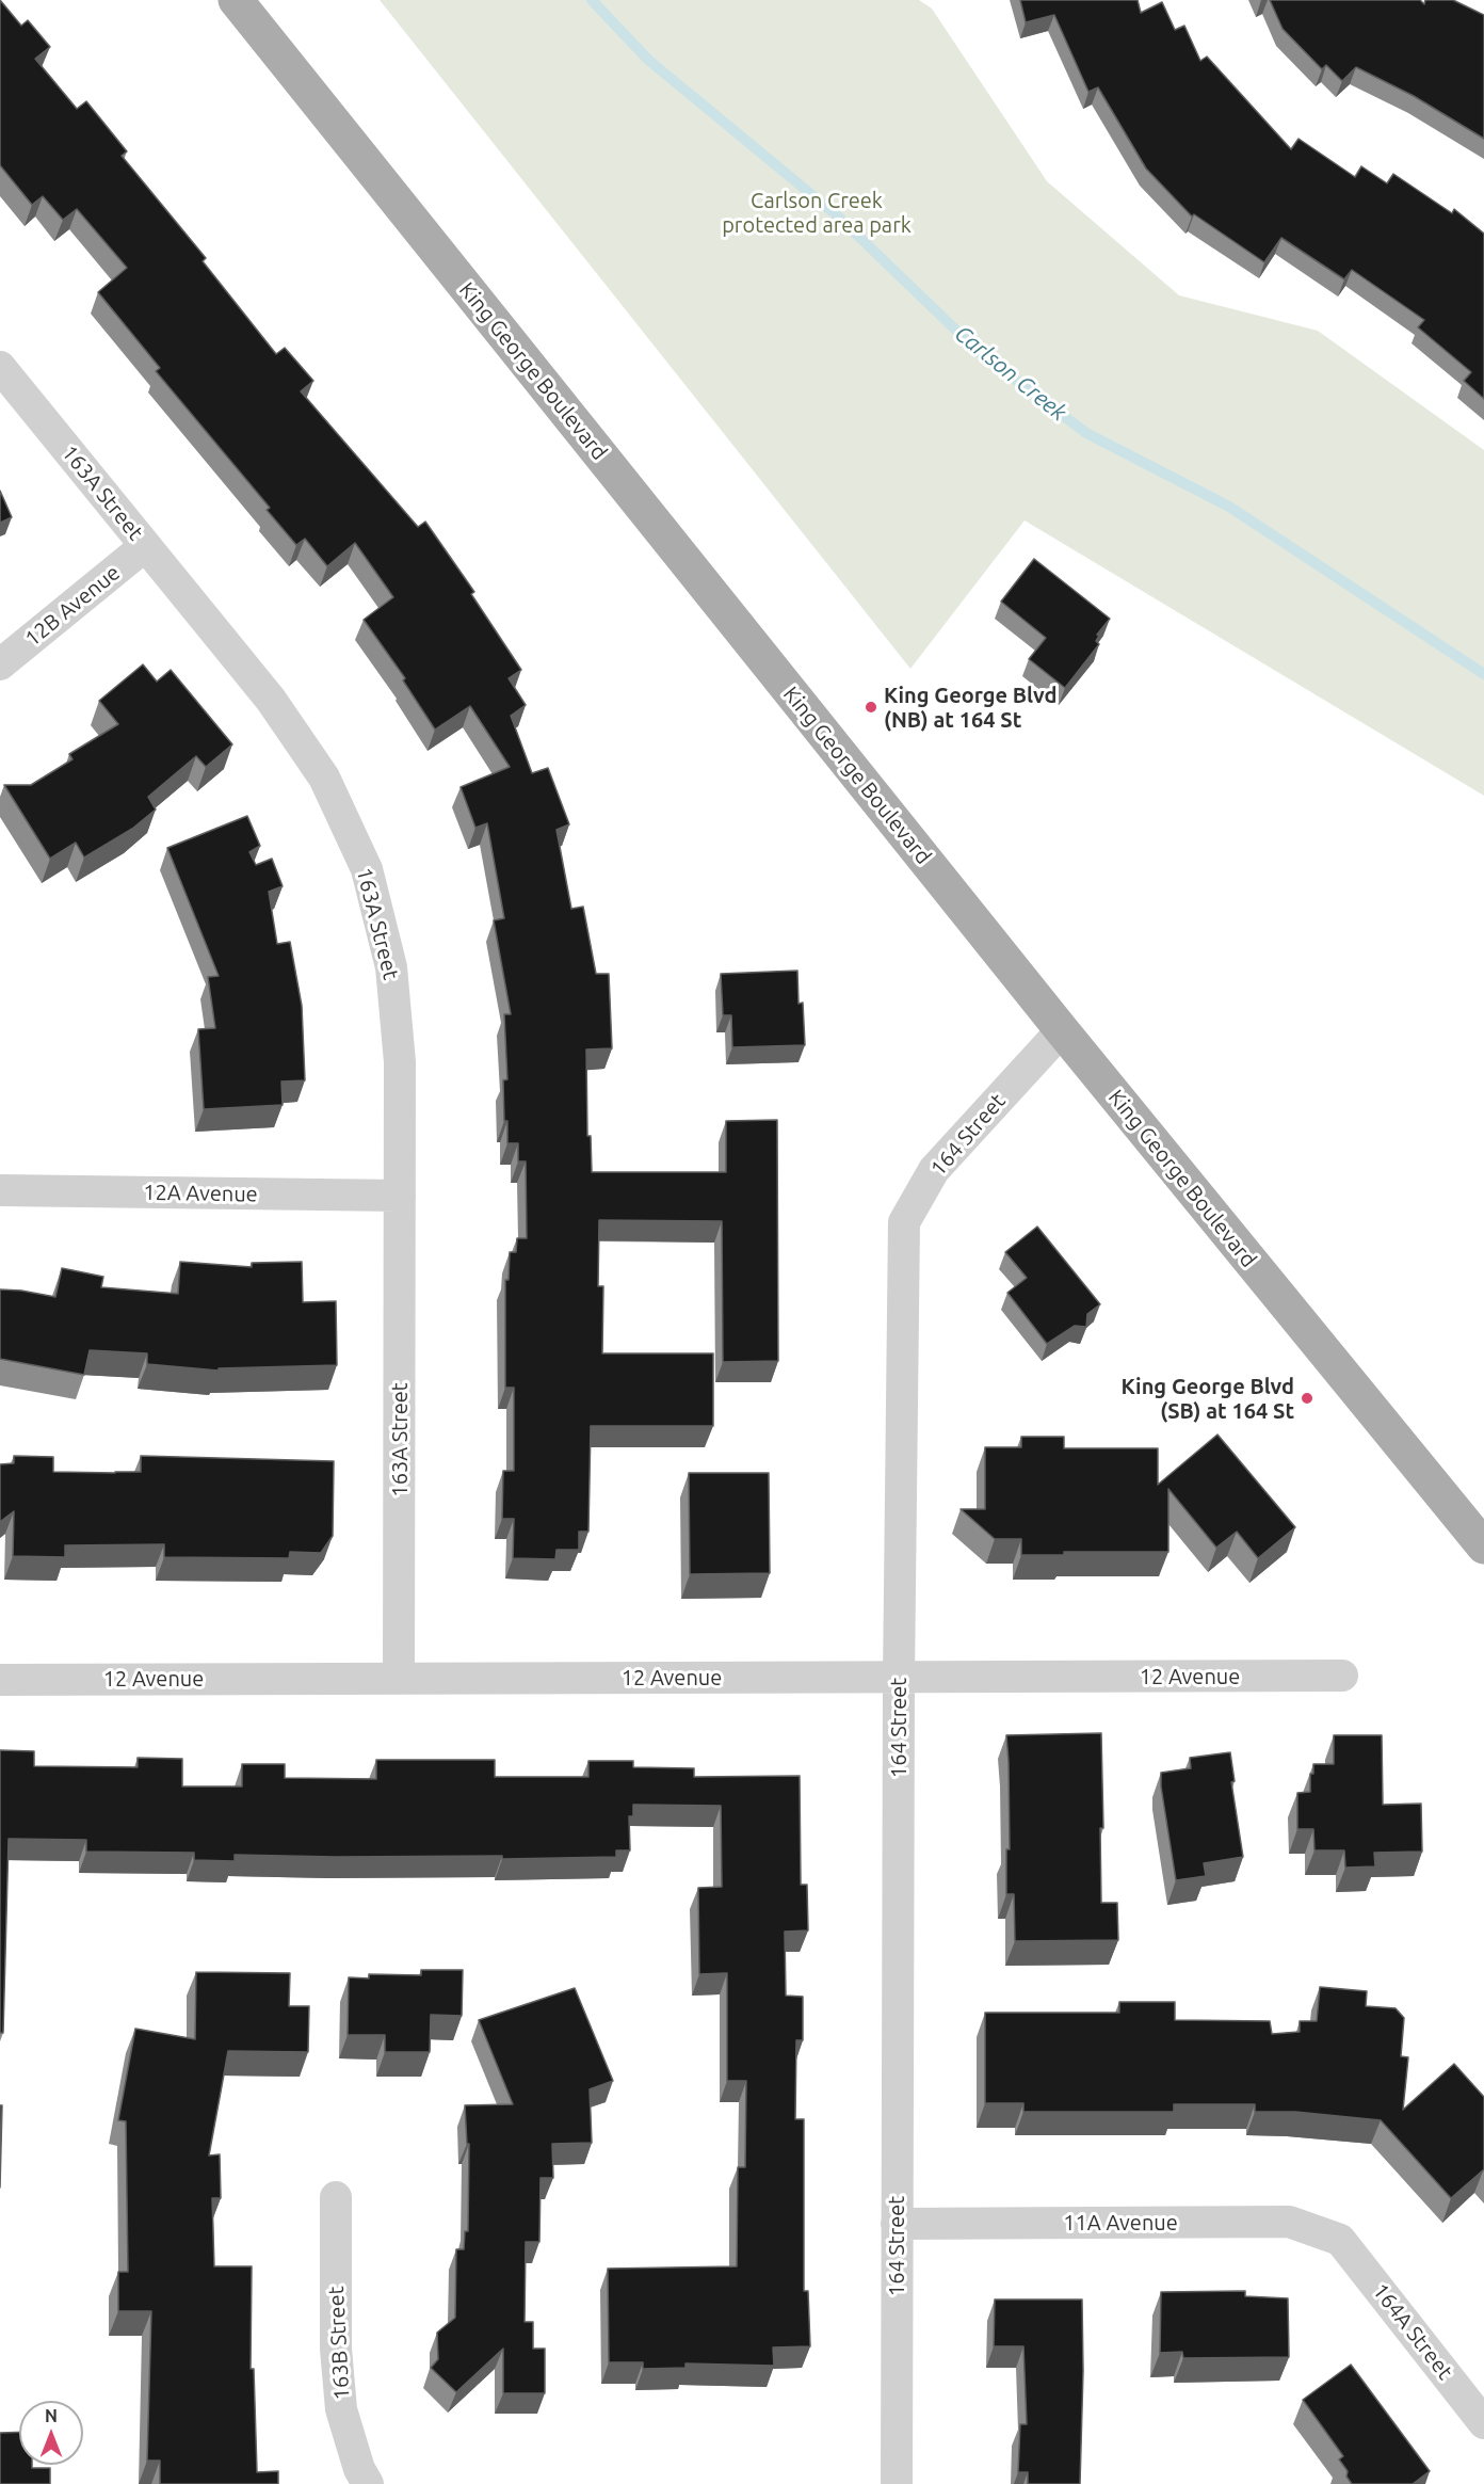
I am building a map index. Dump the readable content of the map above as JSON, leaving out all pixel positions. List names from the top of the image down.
{
  "streets": {
    "main road": ["King George Boulevard"],
    "street": [
      "163A Street",
      "12B Avenue",
      "164 Street",
      "12A Avenue",
      "12 Avenue",
      "11A Avenue",
      "164A Street",
      "163B Street"
    ]
  },
  "crossings": [
    ["King George Boulevard", "164 Street"],
    ["163A Street", "12B Avenue"],
    ["163A Street", "12A Avenue"],
    ["163A Street", "12 Avenue"],
    ["164 Street", "12 Avenue"],
    ["164 Street", "11A Avenue"],
    ["11A Avenue", "164A Street"]
  ],
  "water": ["Carlson Creek"],
  "parks": ["Carlson Creek protected area park"],
  "places": ["King George Blvd (NB) at 164 St", "King George Blvd (SB) at 164 St"],
  "north": "top"
}
